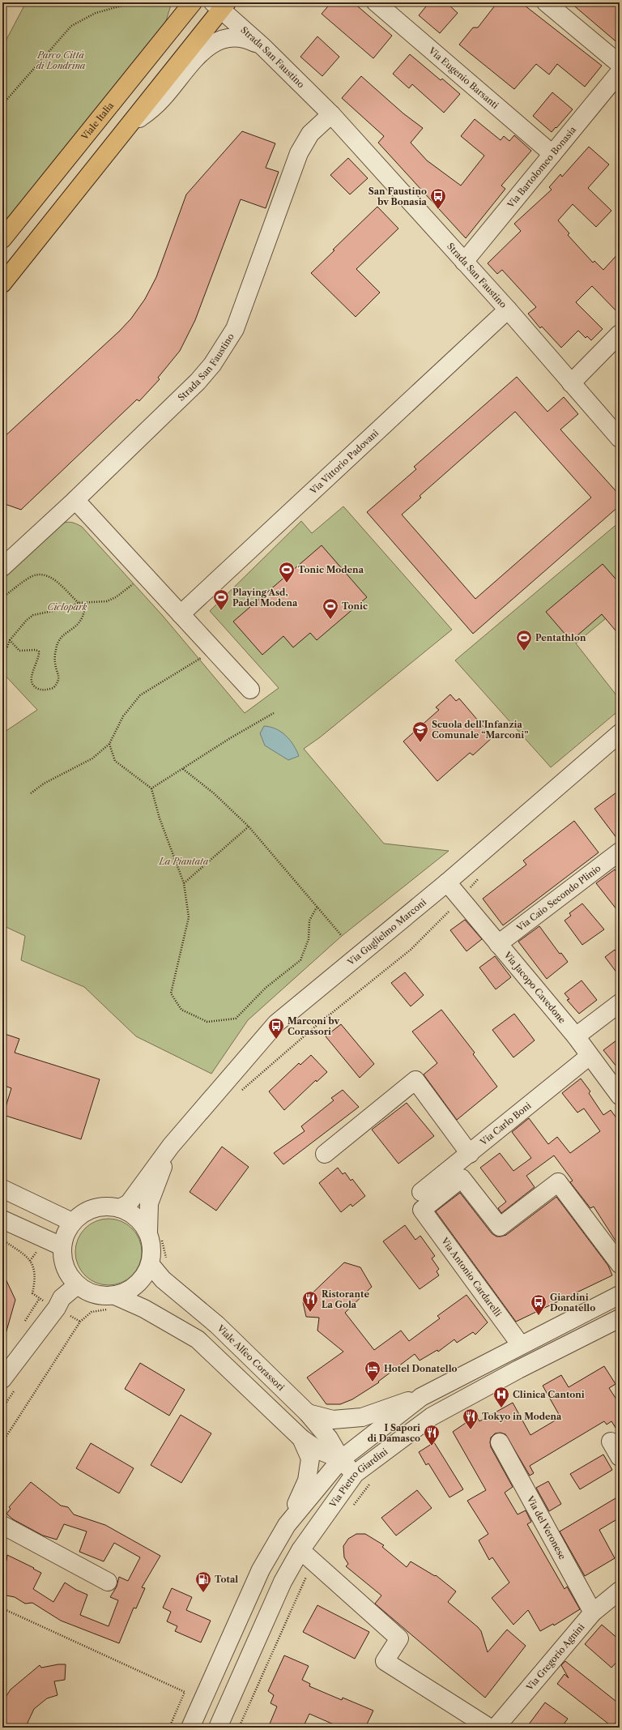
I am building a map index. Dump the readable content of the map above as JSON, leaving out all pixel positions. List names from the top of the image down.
{
  "streets": {
    "main road": ["Viale Italia"],
    "street": [
      "Strada San Faustino",
      "Via Eugenio Barsanti",
      "Via Bartolomeo Bonasia",
      "Via Vittorio Padovani",
      "Via Caio Secondo Plinio",
      "Via Guglielmo Marconi",
      "Via Jacopo Cavedone",
      "Via Carlo Boni",
      "Via Antonio Cardarelli",
      "Viale Alfeo Corassori",
      "Via Pietro Giardini",
      "Via del Veronese",
      "Via Gregorio Agnini"
    ]
  },
  "crossings": [
    ["Strada San Faustino", "Via Bartolomeo Bonasia"],
    ["Strada San Faustino", "Via Vittorio Padovani"],
    ["Via Eugenio Barsanti", "Via Bartolomeo Bonasia"],
    ["Via Caio Secondo Plinio", "Via Jacopo Cavedone"],
    ["Via Guglielmo Marconi", "Via Jacopo Cavedone"],
    ["Via Guglielmo Marconi", "Viale Alfeo Corassori"],
    ["Via Jacopo Cavedone", "Via Carlo Boni"],
    ["Viale Alfeo Corassori", "Via Pietro Giardini"],
    ["Via del Veronese", "Via Gregorio Agnini"]
  ],
  "parks": ["Parco Città di Londrina", "Ciclopark", "La Piantata"],
  "places": {
    "bus stop": ["San Faustino bv Bonasia", "Marconi bv Corassori", "Giardini Donatello"],
    "sports": [
      "Tonic Modena",
      "Playing Asd, Padel Modena",
      "Tonic",
      "Pentathlon"
    ],
    "school or university": ["Scuola dell’Infanzia Comunale “Marconi”"],
    "restaurant": ["Ristorante La Gola", "Tokyo in Modena", "I Sapori di Damasco"],
    "hotel": ["Hotel Donatello"],
    "hospital": ["Clinica Cantoni"],
    "fuel station": ["Total"]
  }
}
